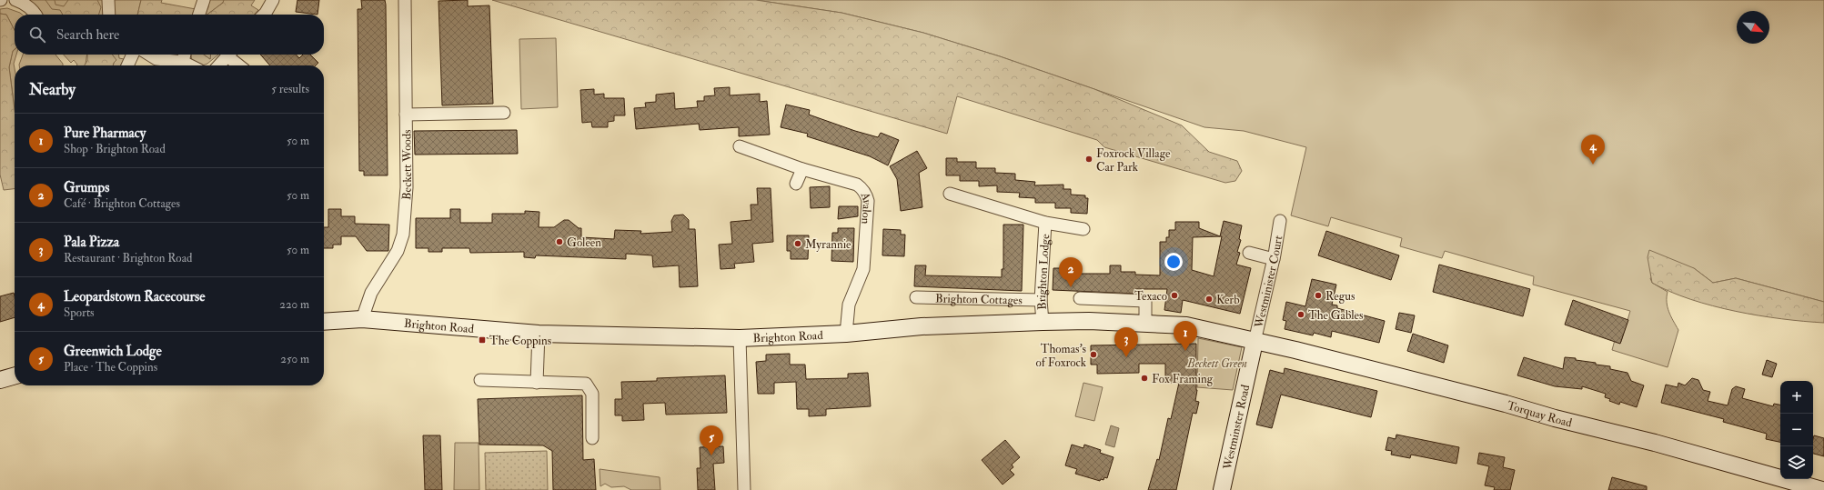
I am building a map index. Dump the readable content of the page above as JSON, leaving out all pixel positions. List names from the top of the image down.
{
  "streets": {
    "street": [
      "Beckett Woods",
      "Avalon",
      "Brighton Lodge",
      "Westminister Court",
      "Brighton Cottages",
      "Brighton Road",
      "Torquay Road",
      "Westminster Road"
    ]
  },
  "crossings": [
    ["Beckett Woods", "Brighton Road"],
    ["Avalon", "Brighton Road"],
    ["Brighton Lodge", "Brighton Cottages"],
    ["Brighton Lodge", "Brighton Road"],
    ["Westminister Court", "Brighton Road"],
    ["Westminister Court", "Torquay Road"],
    ["Westminister Court", "Westminster Road"],
    ["Brighton Road", "Torquay Road"],
    ["Brighton Road", "Westminster Road"],
    ["Torquay Road", "Westminster Road"]
  ],
  "parks": ["Beckett Green"],
  "places": {
    "other": [
      "Foxrock Village Car Park",
      "Goleen",
      "Myrannie",
      "Texaco",
      "Regus",
      "Kerb",
      "The Gables",
      "Thomas's of Foxrock",
      "Fox Framing"
    ],
    "transit": ["The Coppins"]
  },
  "north": "bottom right",
  "page": {
    "search": "Search here",
    "heading": ["Nearby", "5 results"],
    "list": [
      {
        "mark": "1",
        "name": "Pure Pharmacy",
        "note": "Shop · Brighton Road",
        "value": "50 m"
      },
      {
        "mark": "2",
        "name": "Grumps",
        "note": "Café · Brighton Cottages",
        "value": "50 m"
      },
      {
        "mark": "3",
        "name": "Pala Pizza",
        "note": "Restaurant · Brighton Road",
        "value": "50 m"
      },
      {
        "mark": "4",
        "name": "Leopardstown Racecourse",
        "note": "Sports",
        "value": "220 m"
      },
      {
        "mark": "5",
        "name": "Greenwich Lodge",
        "note": "Place · The Coppins",
        "value": "250 m"
      }
    ],
    "pins": [
      "4",
      "2",
      "1",
      "3",
      "5"
    ],
    "map_buttons": ["+", "−"]
  }
}
